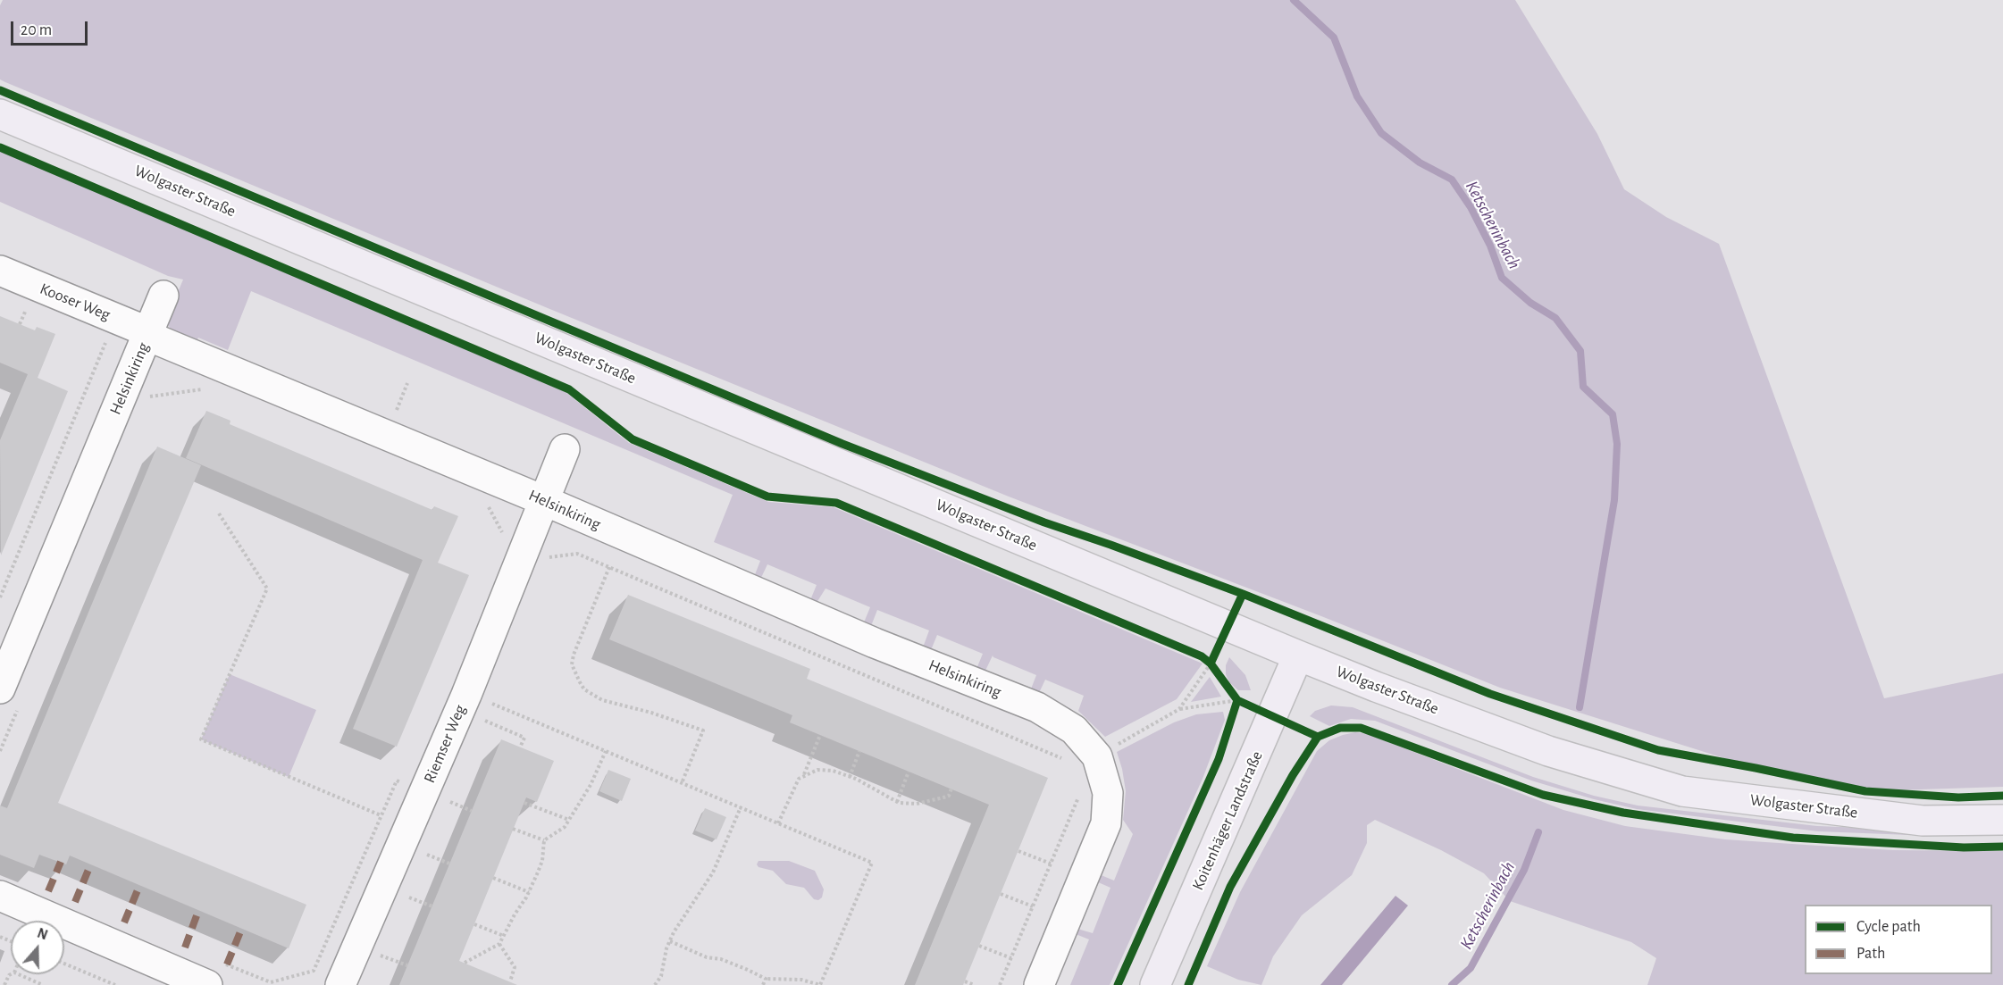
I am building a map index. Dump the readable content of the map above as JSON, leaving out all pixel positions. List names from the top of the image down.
{
  "streets": {
    "main road": ["Wolgaster Straße", "Koitenhäger Landstraße"],
    "street": ["Kooser Weg", "Helsinkiring", "Riemser Weg"]
  },
  "crossings": [
    ["Wolgaster Straße", "Koitenhäger Landstraße"],
    ["Kooser Weg", "Helsinkiring"],
    ["Helsinkiring", "Riemser Weg"]
  ],
  "water": ["Ketscherinbach"],
  "legend": ["Cycle path", "Path"],
  "scale_bar": "20 m",
  "north": "top"
}
